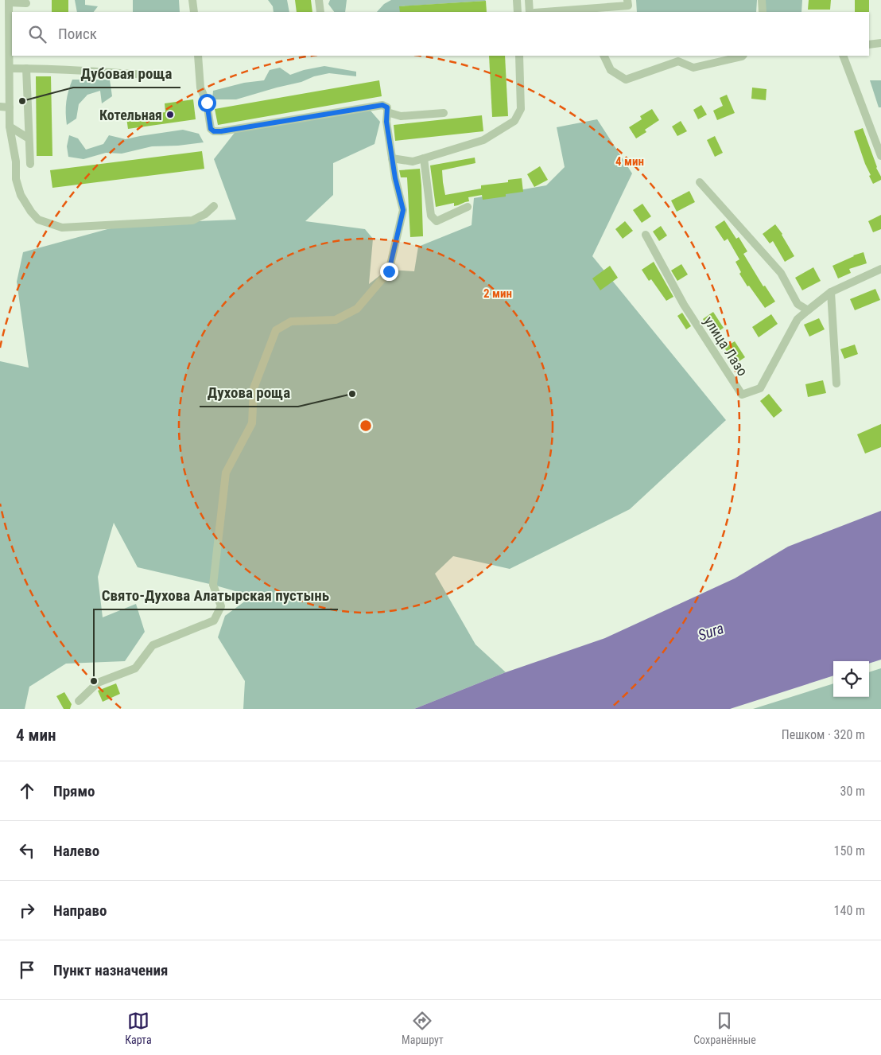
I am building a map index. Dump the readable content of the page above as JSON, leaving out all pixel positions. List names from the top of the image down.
{
  "streets": {
    "street": ["улица Лазо"]
  },
  "water": ["Sura"],
  "places": [
    "Дубовая роща",
    "Котельная",
    "Духова роща",
    "Свято-Духова Алатырская пустынь"
  ],
  "page": {
    "search": "Поиск",
    "heading": ["4 мин", "Пешком · 320 m"],
    "list": [
      ["Прямо", "30 m"],
      ["Налево", "150 m"],
      ["Направо", "140 m"],
      "Пункт назначения"
    ],
    "nav": ["Карта", "Маршрут", "Сохранённые"]
  },
  "rings": ["4 мин", "2 мин"]
}
